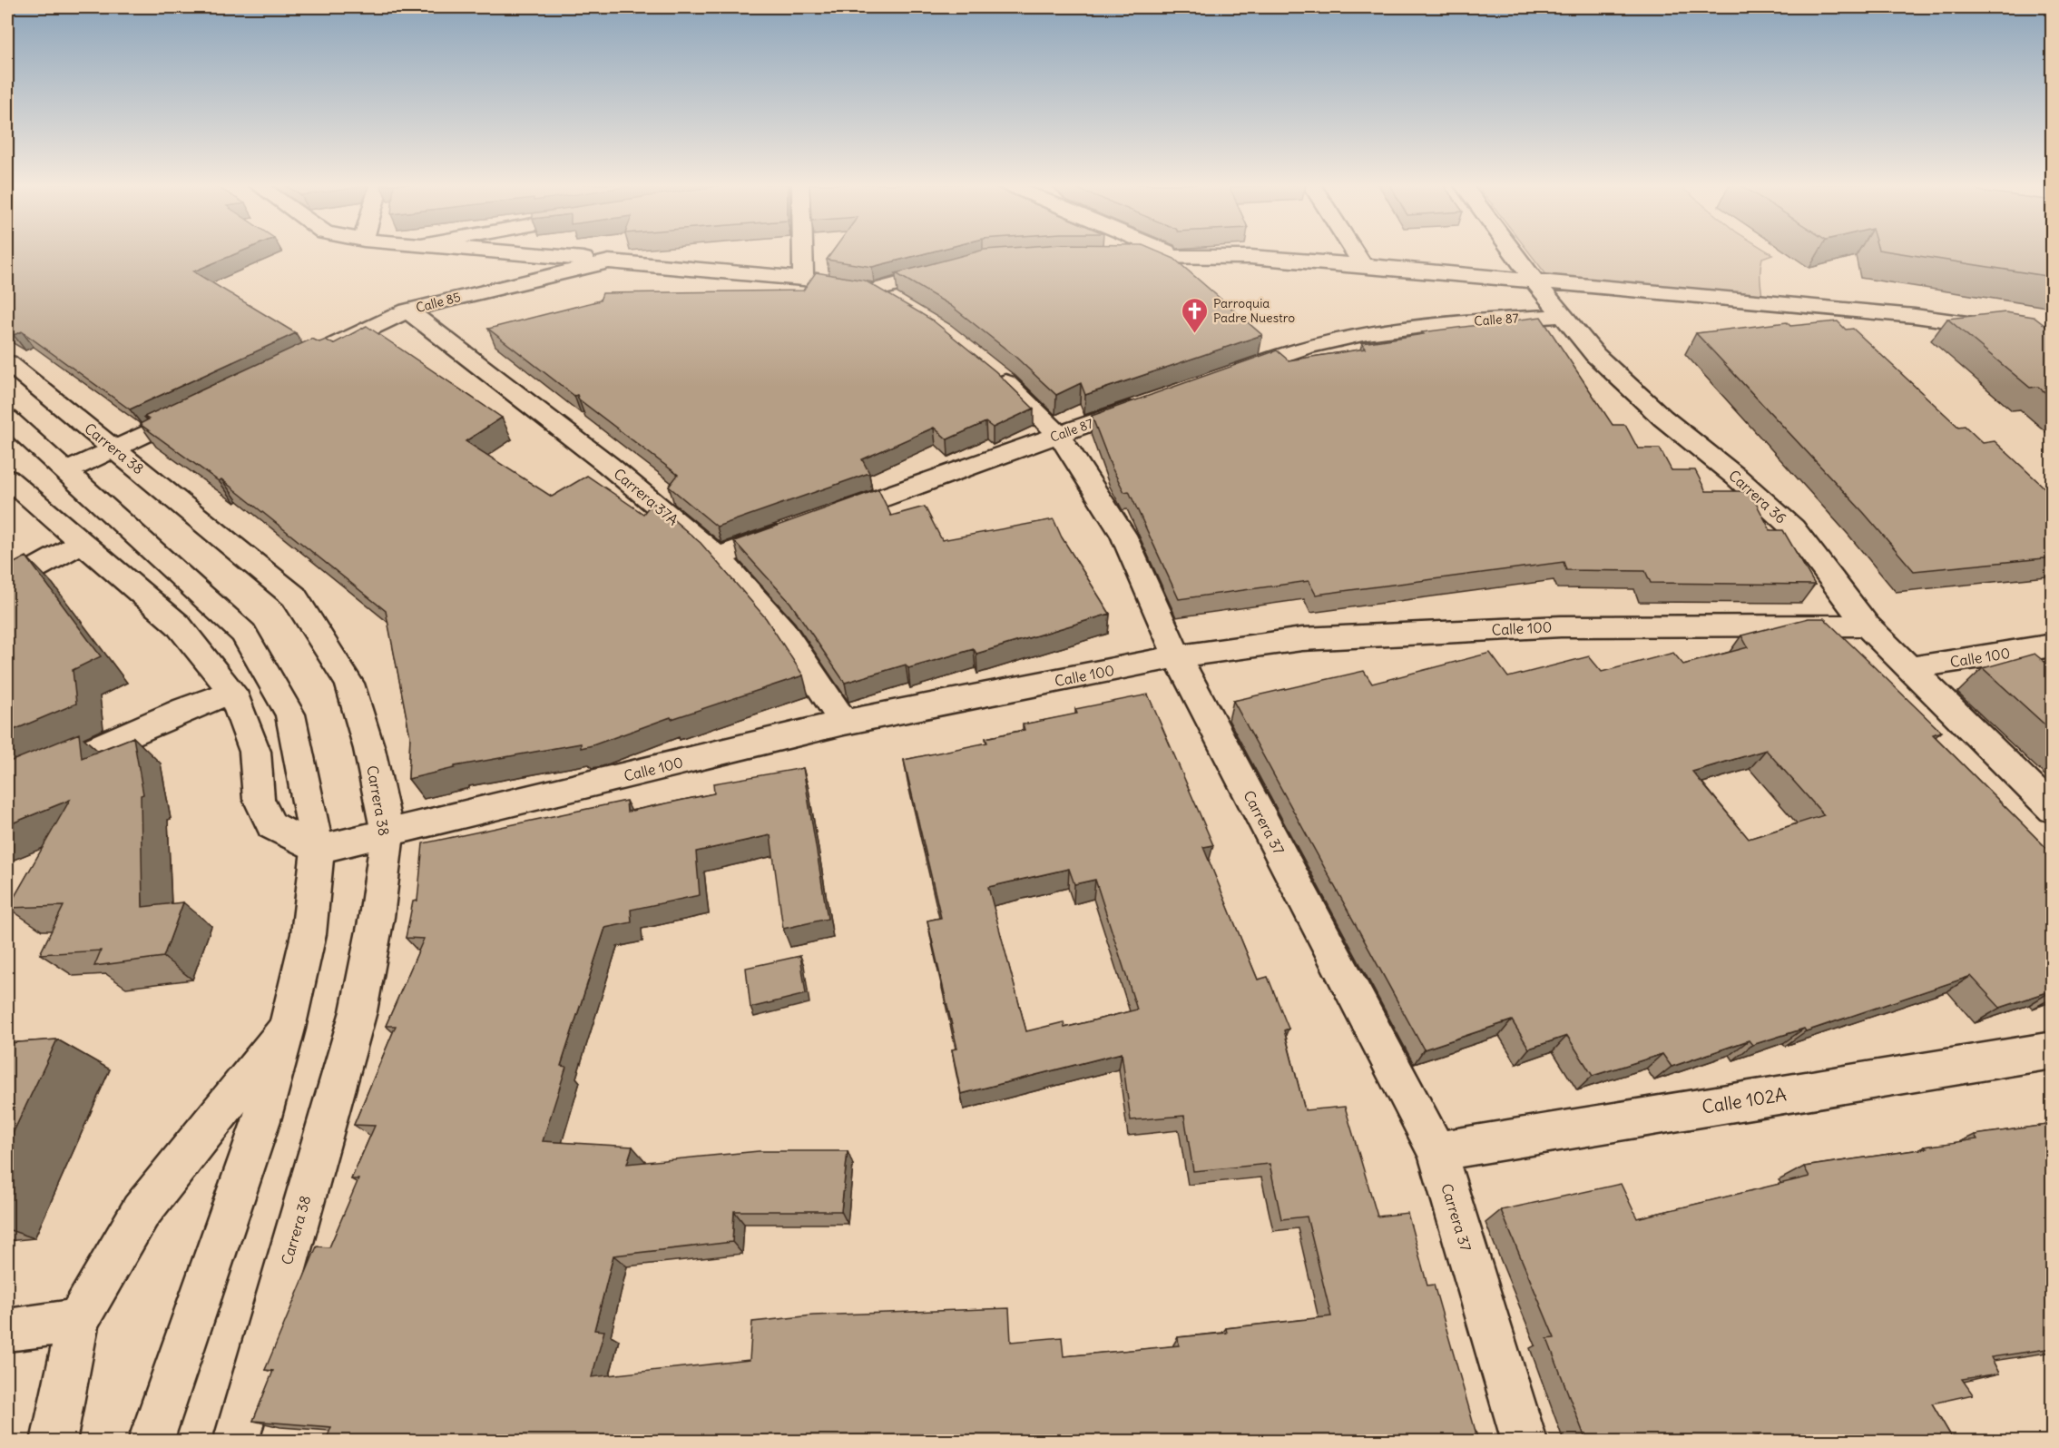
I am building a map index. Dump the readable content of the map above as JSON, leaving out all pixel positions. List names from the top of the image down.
{
  "streets": {
    "street": [
      "Calle 85",
      "Calle 87",
      "Carrera 38",
      "Carrera 37A",
      "Carrera 36",
      "Calle 100",
      "Carrera 37",
      "Calle 102A"
    ]
  },
  "crossings": [
    ["Calle 85", "Carrera 37A"],
    ["Calle 87", "Carrera 36"],
    ["Calle 87", "Carrera 37"],
    ["Carrera 38", "Calle 100"],
    ["Carrera 37A", "Calle 100"],
    ["Carrera 36", "Calle 100"],
    ["Calle 100", "Carrera 37"],
    ["Carrera 37", "Calle 102A"]
  ],
  "places": {
    "church": ["Parroquia Padre Nuestro"]
  }
}
